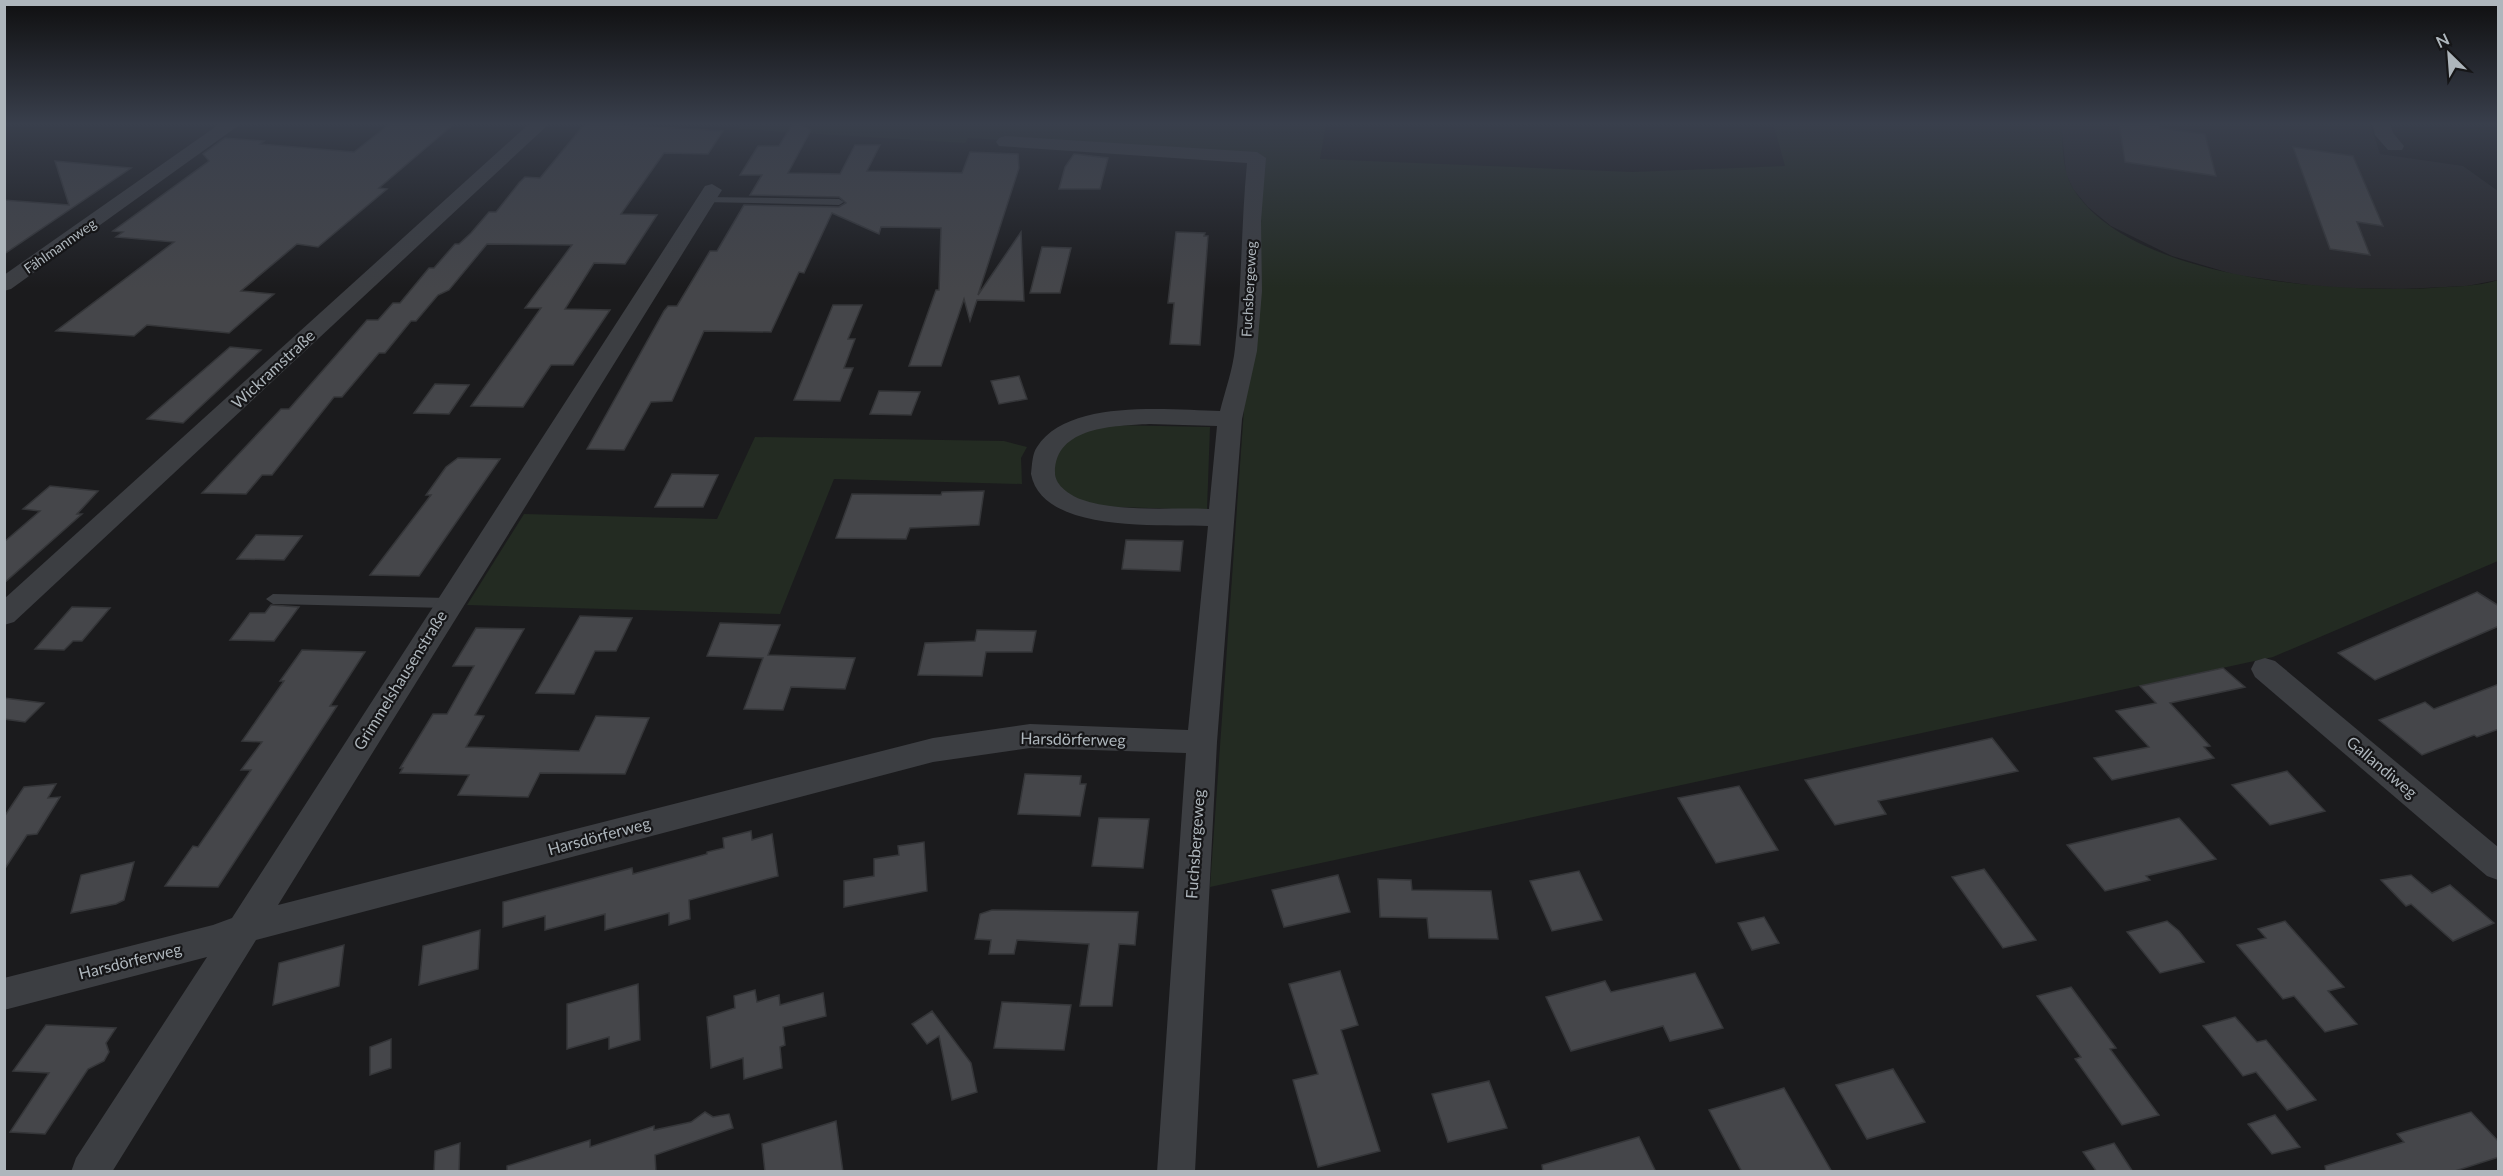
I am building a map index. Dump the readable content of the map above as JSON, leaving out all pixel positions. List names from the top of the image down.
{
  "streets": {
    "street": [
      "Fählmannweg",
      "Fuchsbergeweg",
      "Wickramstraße",
      "Grimmelshausenstraße",
      "Harsdörferweg",
      "Gallandiweg"
    ]
  },
  "crossings": [
    ["Fuchsbergeweg", "Harsdörferweg"],
    ["Grimmelshausenstraße", "Harsdörferweg"]
  ],
  "north": "top left"
}
